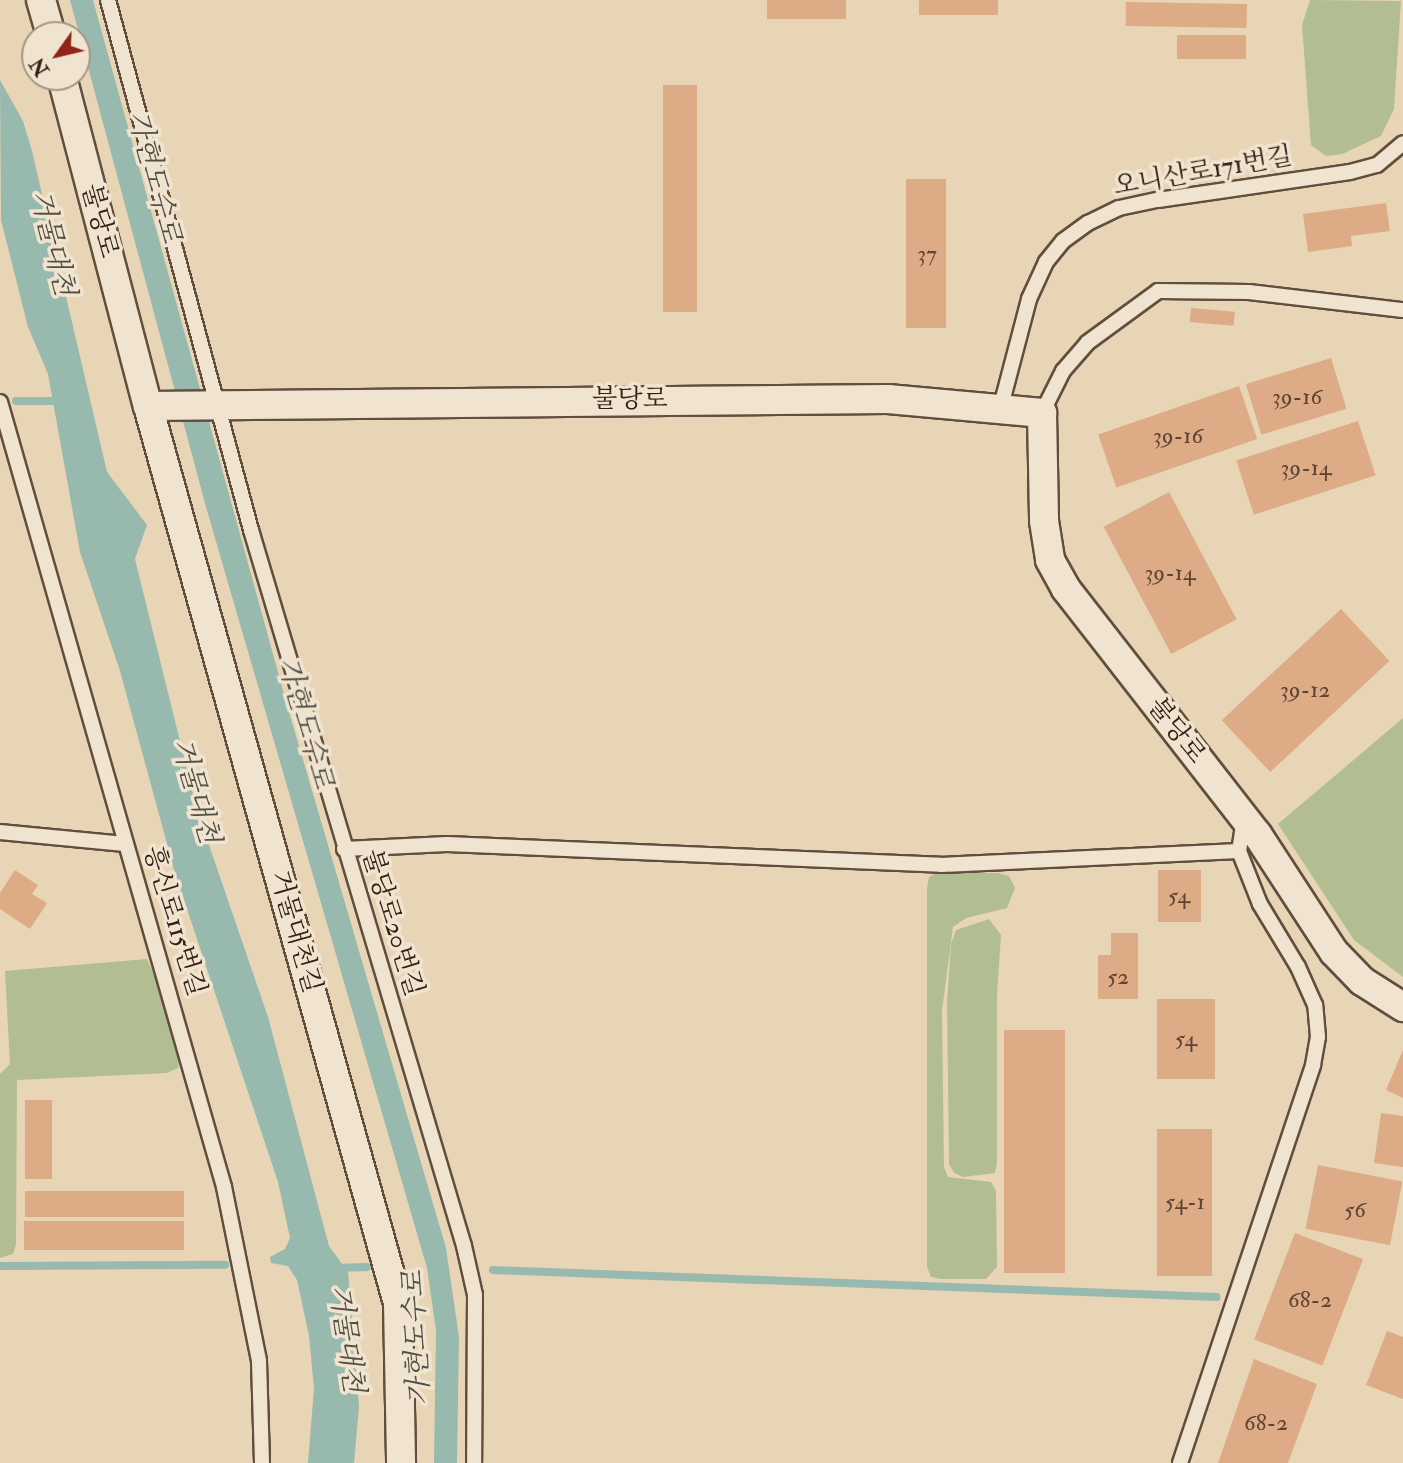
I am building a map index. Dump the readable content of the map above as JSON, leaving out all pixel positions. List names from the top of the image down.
{
  "streets": {
    "street": ["불당로", "거물대천길"],
    "lane": ["오니산로171번길", "흥신로115번길", "불당로20번길"]
  },
  "crossings": [
    ["오니산로171번길", "불당로"],
    ["불당로", "불당로20번길"],
    ["불당로", "거물대천길"]
  ],
  "water": ["가현도수로", "거물대천"],
  "house_numbers": [
    "37",
    "39-16",
    "39-16",
    "39-14",
    "39-14",
    "39-12",
    "54",
    "52",
    "54",
    "54-1",
    "56",
    "68-2",
    "68-2"
  ],
  "north": "bottom left"
}
